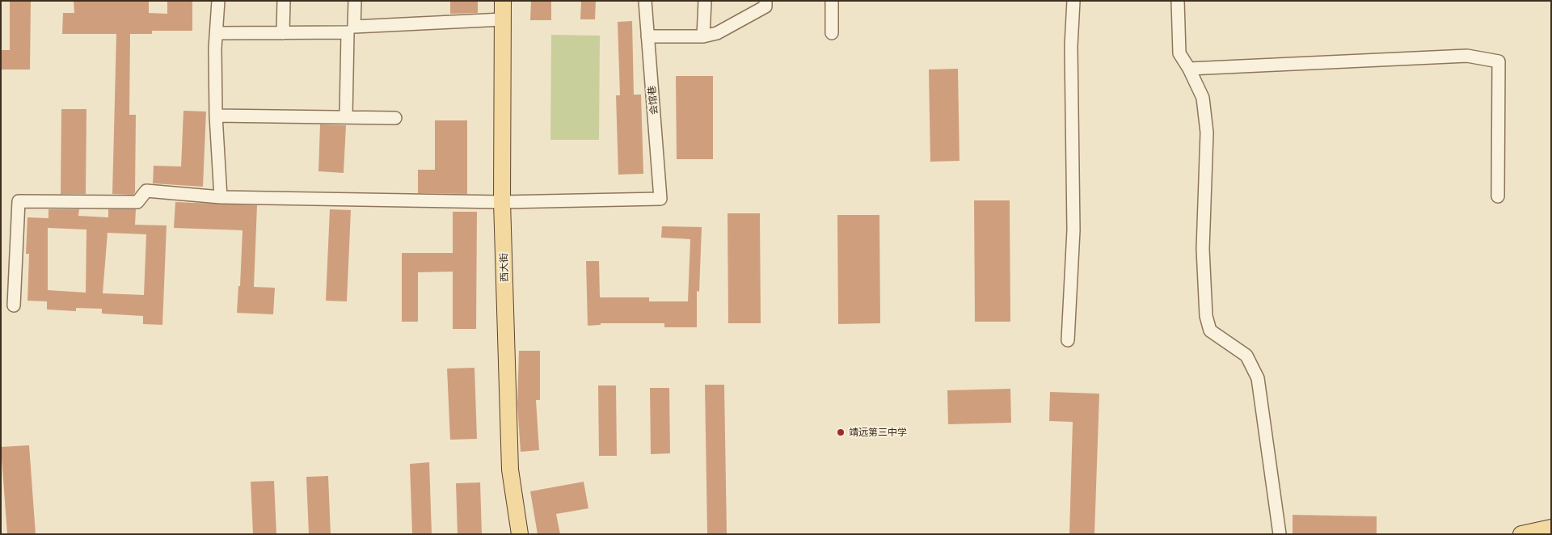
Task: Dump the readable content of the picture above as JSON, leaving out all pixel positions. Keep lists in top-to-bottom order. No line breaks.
{"streets":{"main road":["西大街"],"street":["会馆巷"]},"crossings":[["会馆巷","西大街"]],"places":["靖远第三中学"]}
